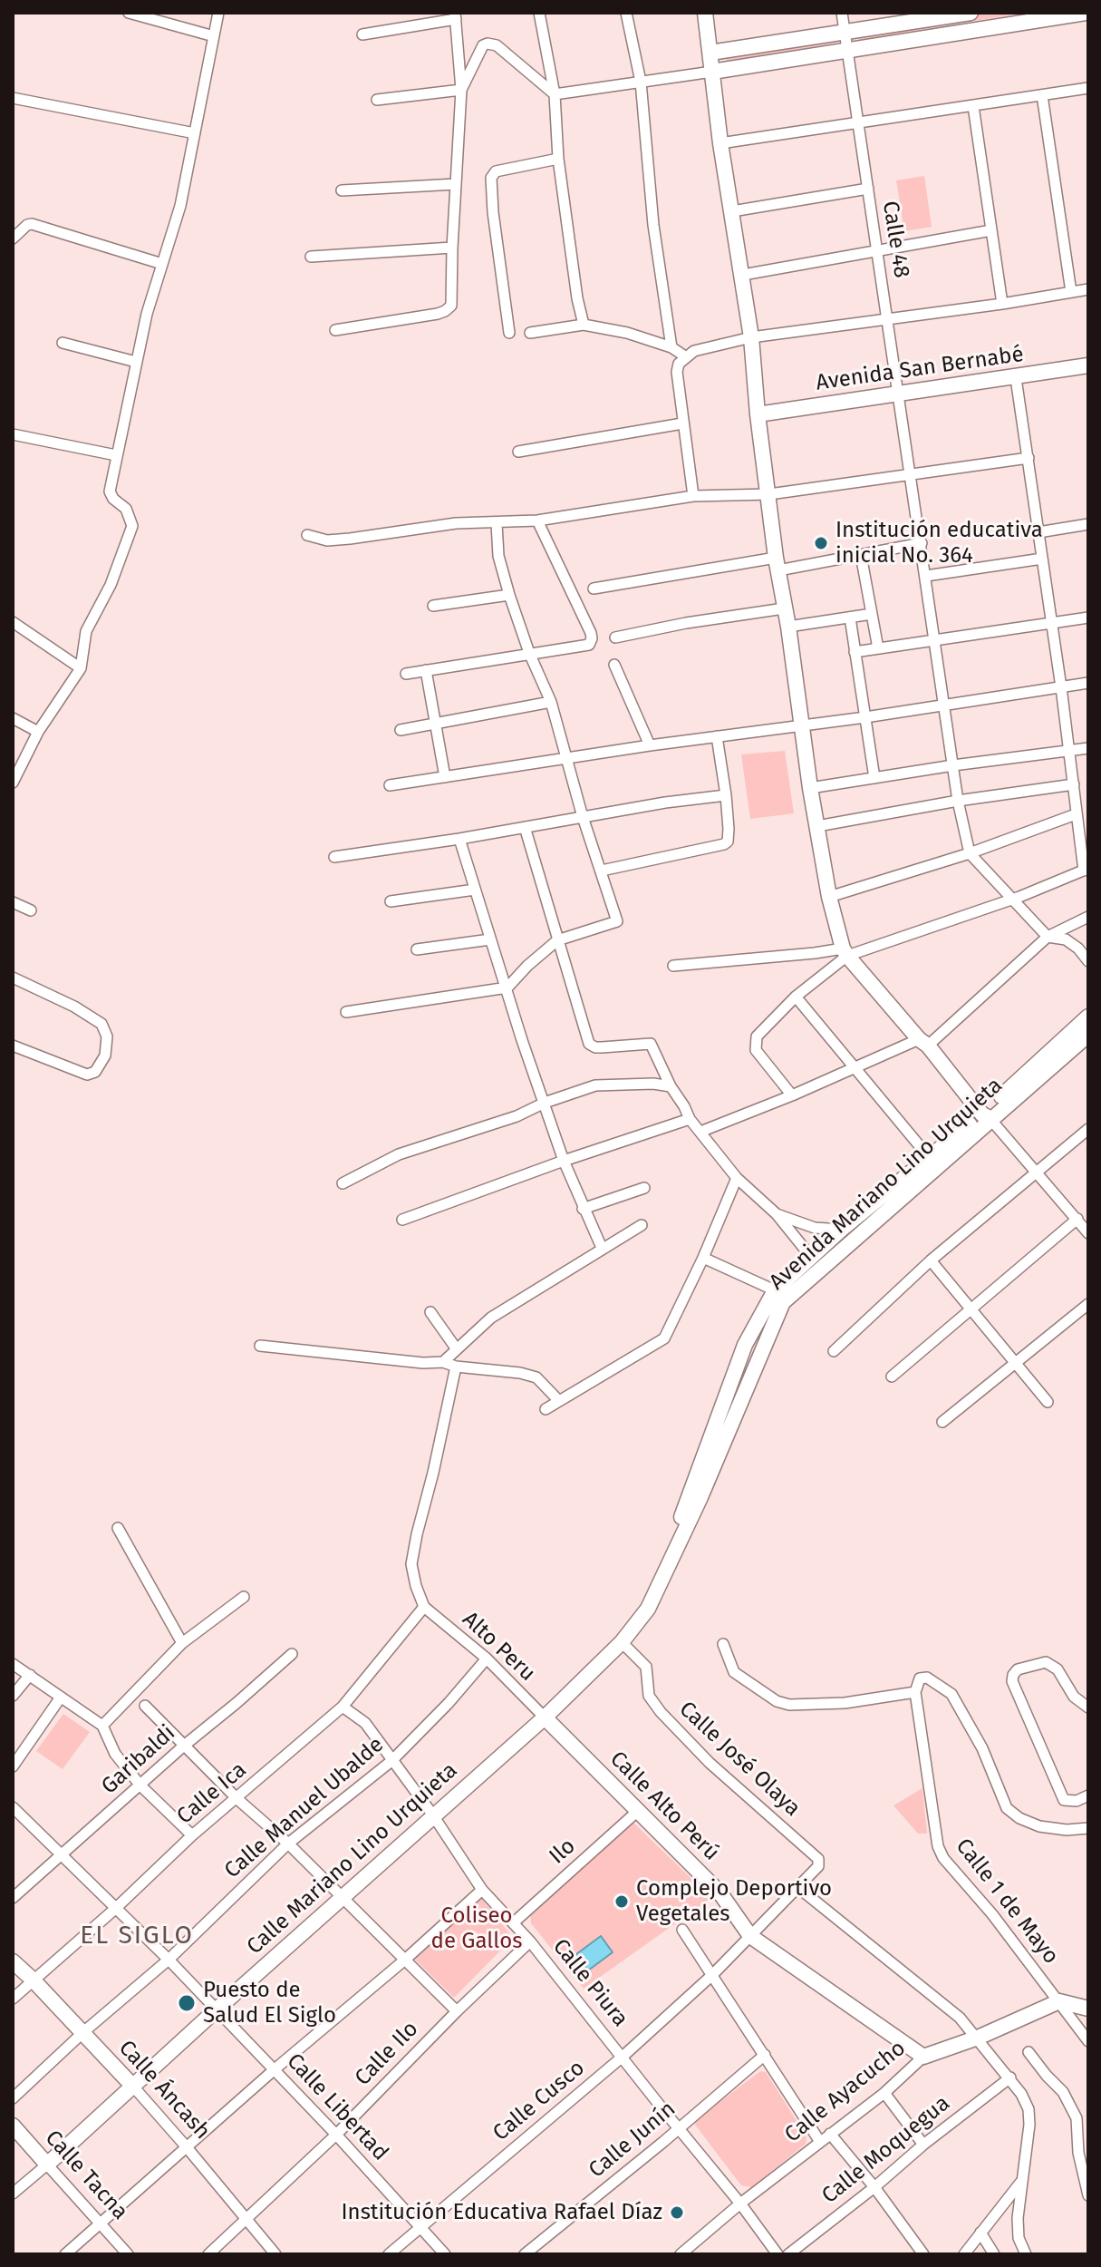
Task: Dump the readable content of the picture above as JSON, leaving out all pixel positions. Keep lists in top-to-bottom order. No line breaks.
{"streets":{"street":["Calle 48","Avenida San Bernabé","Avenida Mariano Lino Urquieta","Alto Peru","Calle José Olaya","Garibaldi","Calle Ica","Calle Alto Perú","Calle Manuel Ubalde","Ilo","Calle Mariano Lino Urquieta","Calle 1 de Mayo","Calle Piura","Calle Ilo","Calle Áncash","Calle Ayacucho","Calle Cusco","Calle Libertad","Calle Junín","Calle Moquegua","Calle Tacna"]},"crossings":[["Calle 48","Avenida San Bernabé"],["Avenida Mariano Lino Urquieta","Calle Mariano Lino Urquieta"],["Alto Peru","Calle Ica"],["Alto Peru","Calle Alto Perú"],["Alto Peru","Calle Manuel Ubalde"],["Alto Peru","Calle Mariano Lino Urquieta"],["Calle José Olaya","Calle Mariano Lino Urquieta"],["Calle José Olaya","Calle Cusco"],["Garibaldi","Calle Libertad"],["Calle Ica","Calle Piura"],["Calle Ica","Calle Áncash"],["Calle Ica","Calle Libertad"],["Calle Alto Perú","Ilo"],["Calle Alto Perú","Calle Mariano Lino Urquieta"],["Calle Alto Perú","Calle Ayacucho"],["Calle Alto Perú","Calle Cusco"],["Calle Manuel Ubalde","Calle Piura"],["Calle Manuel Ubalde","Calle Áncash"],["Calle Manuel Ubalde","Calle Libertad"],["Ilo","Calle Piura"],["Calle Mariano Lino Urquieta","Calle Piura"],["Calle Mariano Lino Urquieta","Calle Áncash"],["Calle Mariano Lino Urquieta","Calle Libertad"],["Calle Mariano Lino Urquieta","Calle Tacna"],["Calle 1 de Mayo","Calle Ayacucho"],["Calle Piura","Calle Ilo"],["Calle Piura","Calle Ayacucho"],["Calle Piura","Calle Cusco"],["Calle Piura","Calle Junín"],["Calle Ilo","Calle Áncash"],["Calle Ilo","Calle Libertad"],["Calle Cusco","Calle Libertad"]],"districts":["EL SIGLO"],"parks":["Coliseo de Gallos"],"places":["Institución educativa inicial No. 364","Complejo Deportivo Vegetales","Puesto de Salud El Siglo","Institución Educativa Rafael Díaz"]}
